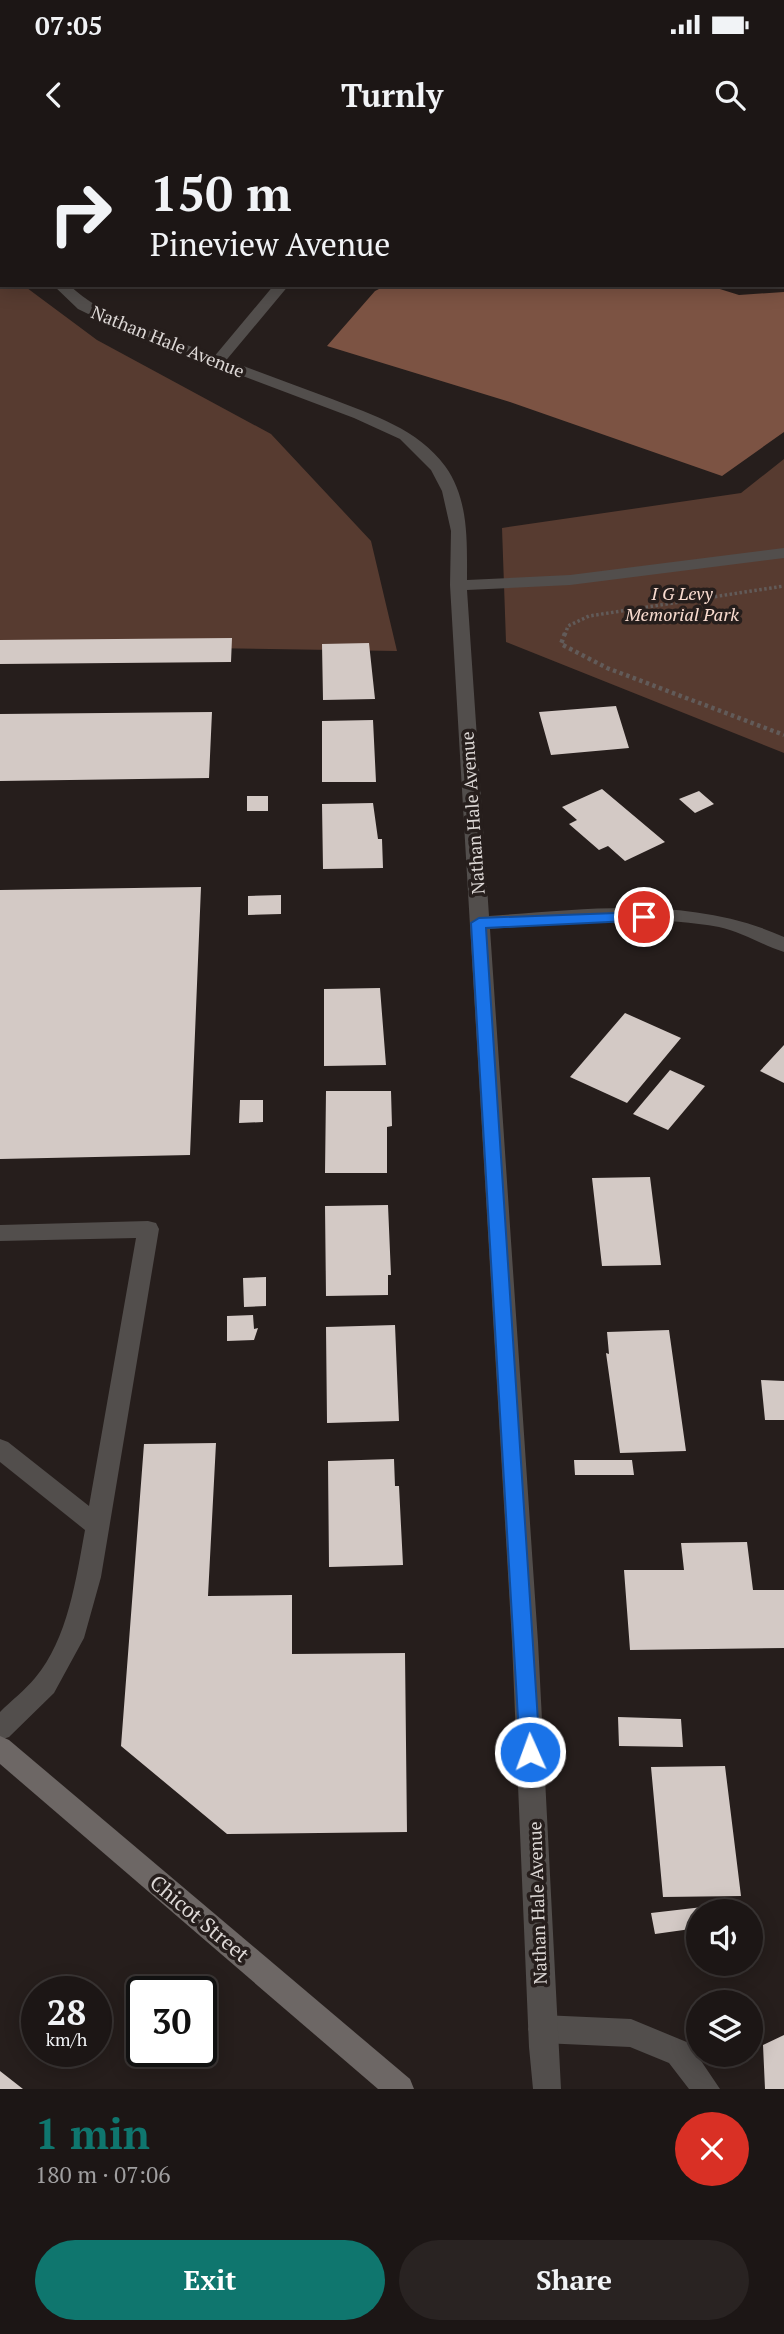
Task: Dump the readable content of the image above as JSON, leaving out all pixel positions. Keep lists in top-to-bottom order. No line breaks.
{"streets":{"main road":["Chicot Street"],"street":["Nathan Hale Avenue"]},"parks":["I G Levy Memorial Park"],"page":{"status":"07:05","header":"Turnly","turn":["150 m","Pineview Avenue"],"speed":"28 km/h","limit":"30","heading":["1 min","180 m · 07:06"],"buttons":["Exit","Share"]}}
